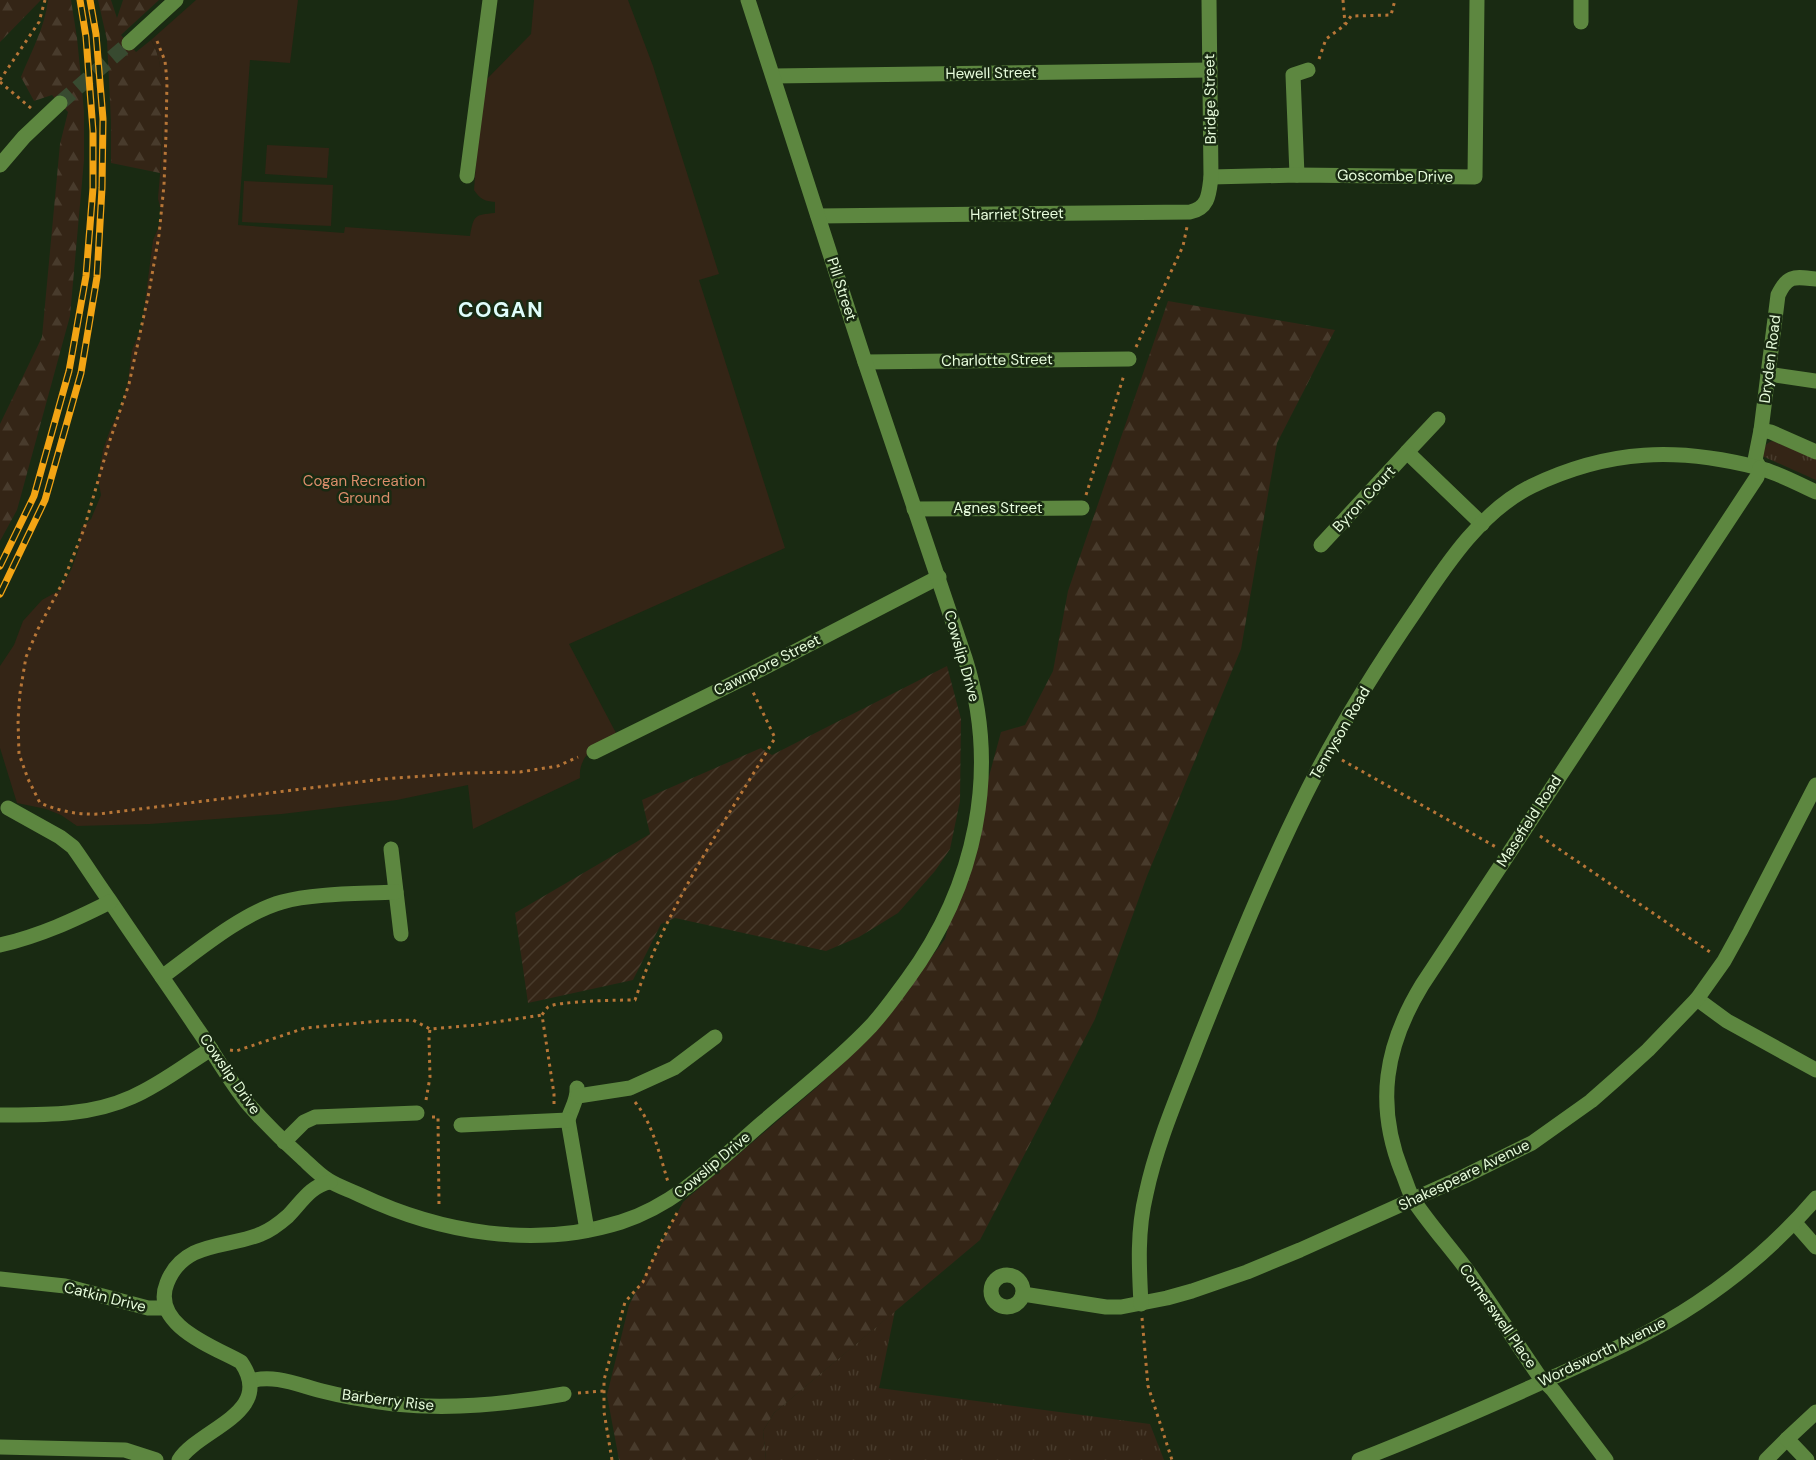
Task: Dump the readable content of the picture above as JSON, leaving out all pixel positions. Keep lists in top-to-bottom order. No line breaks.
{"streets":{"street":["Hewell Street","Bridge Street","Goscombe Drive","Harriet Street","Pill Street","Dryden Road","Charlotte Street","Byron Court","Agnes Street","Cowslip Drive","Cawnpore Street","Tennyson Road","Masefield Road","Shakespeare Avenue","Catkin Drive","Cornerswell Place","Wordsworth Avenue","Barberry Rise"]},"crossings":[["Hewell Street","Bridge Street"],["Hewell Street","Pill Street"],["Bridge Street","Goscombe Drive"],["Bridge Street","Harriet Street"],["Harriet Street","Pill Street"],["Pill Street","Charlotte Street"],["Pill Street","Agnes Street"],["Pill Street","Cowslip Drive"],["Pill Street","Cawnpore Street"],["Dryden Road","Tennyson Road"],["Dryden Road","Masefield Road"],["Cowslip Drive","Cawnpore Street"],["Tennyson Road","Masefield Road"],["Tennyson Road","Shakespeare Avenue"],["Masefield Road","Shakespeare Avenue"],["Masefield Road","Cornerswell Place"],["Shakespeare Avenue","Cornerswell Place"],["Catkin Drive","Barberry Rise"],["Cornerswell Place","Wordsworth Avenue"]],"districts":["COGAN"],"parks":["Cogan Recreation Ground"]}
